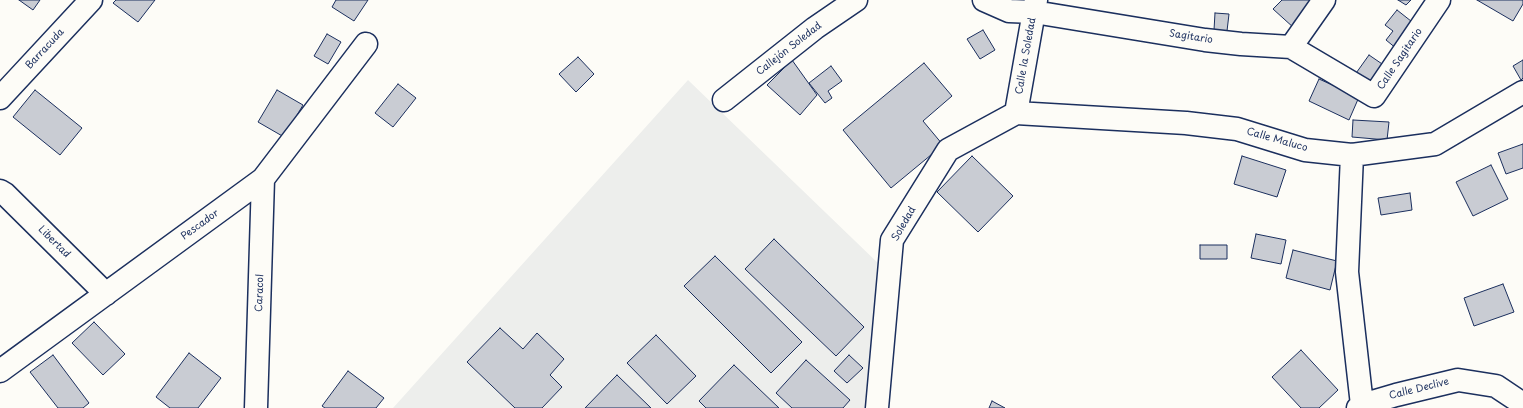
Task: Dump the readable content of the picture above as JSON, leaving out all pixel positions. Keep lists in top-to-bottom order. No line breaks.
{"streets":{"street":["Sagitario","Barracuda","Callejón Soledad","Calle la Soledad","Calle Sagitario","Calle Maluco","Soledad","Pescador","Libertad","Caracol","Calle Declive"]},"crossings":[["Sagitario","Calle la Soledad"],["Sagitario","Calle Sagitario"],["Calle la Soledad","Calle Maluco"],["Calle la Soledad","Soledad"],["Calle Maluco","Soledad"],["Pescador","Libertad"],["Pescador","Caracol"]]}
